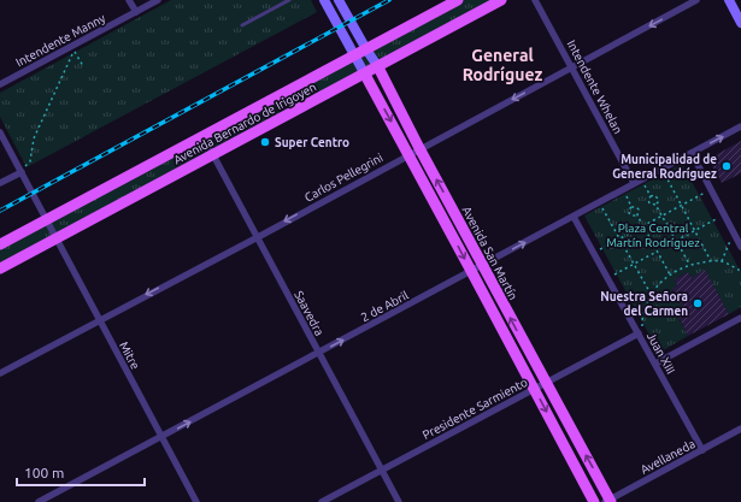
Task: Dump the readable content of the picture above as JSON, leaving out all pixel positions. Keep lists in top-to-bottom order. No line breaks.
{"streets":{"main road":["Avenida Bernardo de Irigoyen","Avenida San Martín"],"street":["Intendente Manny","Intendente Whelan","Carlos Pellegrini","2 de Abril","Saavedra","Juan XIII","Mitre","Presidente Sarmiento","Avellaneda"]},"crossings":[["Intendente Whelan","Carlos Pellegrini"],["Intendente Whelan","2 de Abril"],["Avenida Bernardo de Irigoyen","Avenida San Martín"],["Avenida Bernardo de Irigoyen","Saavedra"],["Avenida Bernardo de Irigoyen","Mitre"],["Carlos Pellegrini","Avenida San Martín"],["Carlos Pellegrini","Saavedra"],["Carlos Pellegrini","Mitre"],["Avenida San Martín","2 de Abril"],["Avenida San Martín","Presidente Sarmiento"],["Avenida San Martín","Avellaneda"],["2 de Abril","Saavedra"],["2 de Abril","Juan XIII"],["2 de Abril","Mitre"],["Saavedra","Presidente Sarmiento"],["Juan XIII","Presidente Sarmiento"],["Juan XIII","Avellaneda"]],"one_way":["Carlos Pellegrini","2 de Abril"],"districts":["General Rodríguez"],"parks":["Plaza Central Martín Rodríguez"],"places":["Super Centro","Municipalidad de General Rodríguez","Nuestra Señora del Carmen"],"scale_bar":"100 m"}
